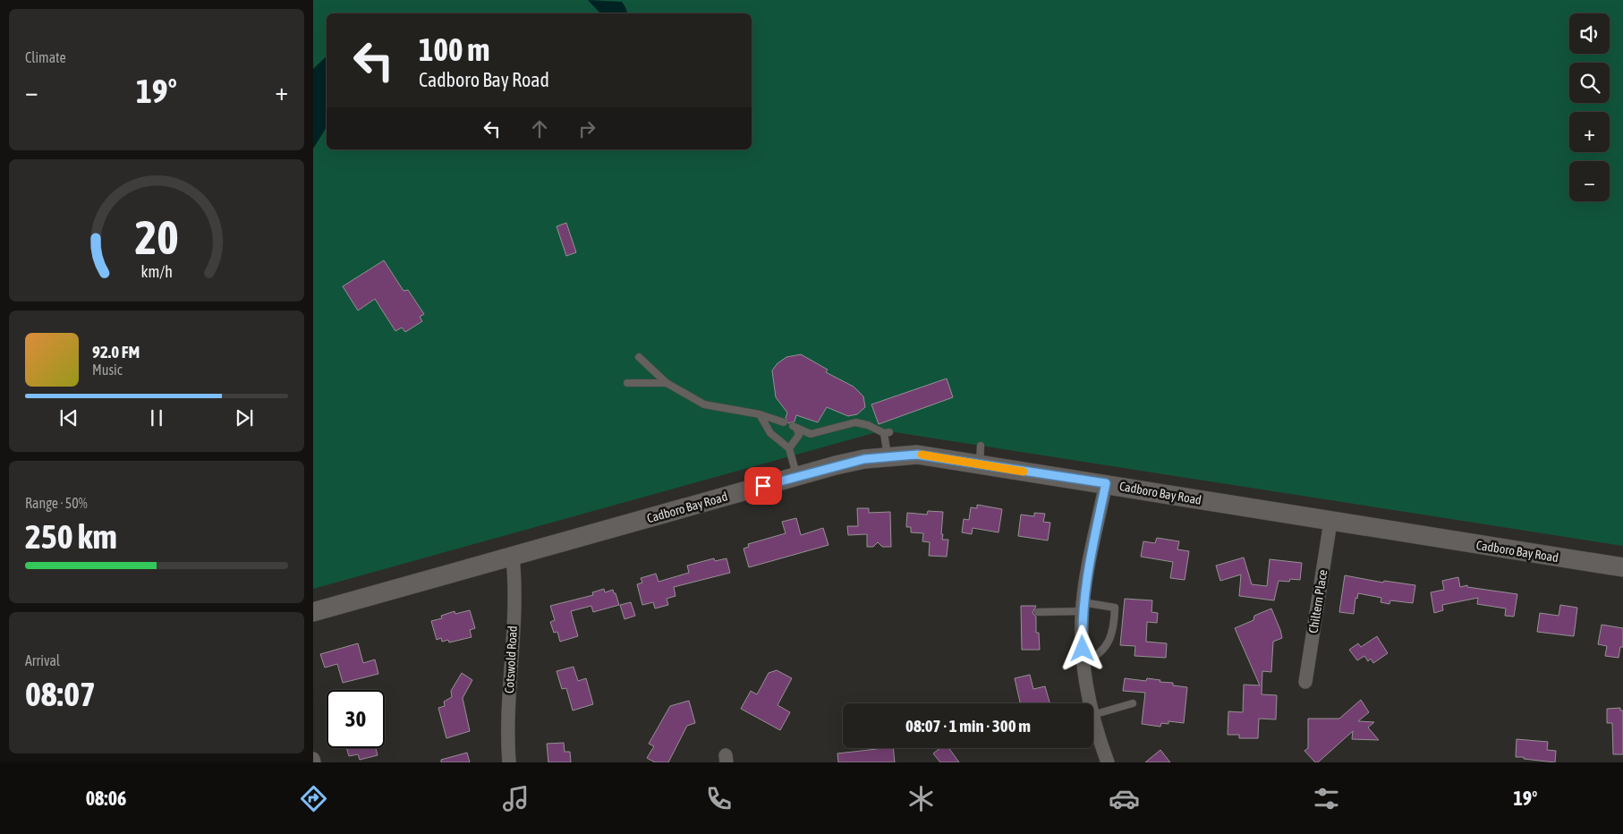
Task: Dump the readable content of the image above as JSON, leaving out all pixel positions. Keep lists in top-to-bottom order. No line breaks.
{"streets":{"main road":["Cadboro Bay Road"],"street":["Chiltern Place","Cotswold Road"]},"crossings":[["Cadboro Bay Road","Chiltern Place"],["Cadboro Bay Road","Cotswold Road"]],"page":{"tile":["Climate",["Range · 50%","250 km"],["Arrival","08:07"]],"map_buttons":["+","−"],"turn":["100 m","Cadboro Bay Road"],"heat":["−","19°","+"],"song":["92.0 FM","Music"],"limit":"30","trip":"08:07 · 1 min · 300 m","tabs":["08:06","19°"],"gauge":["20","km/h"]}}
